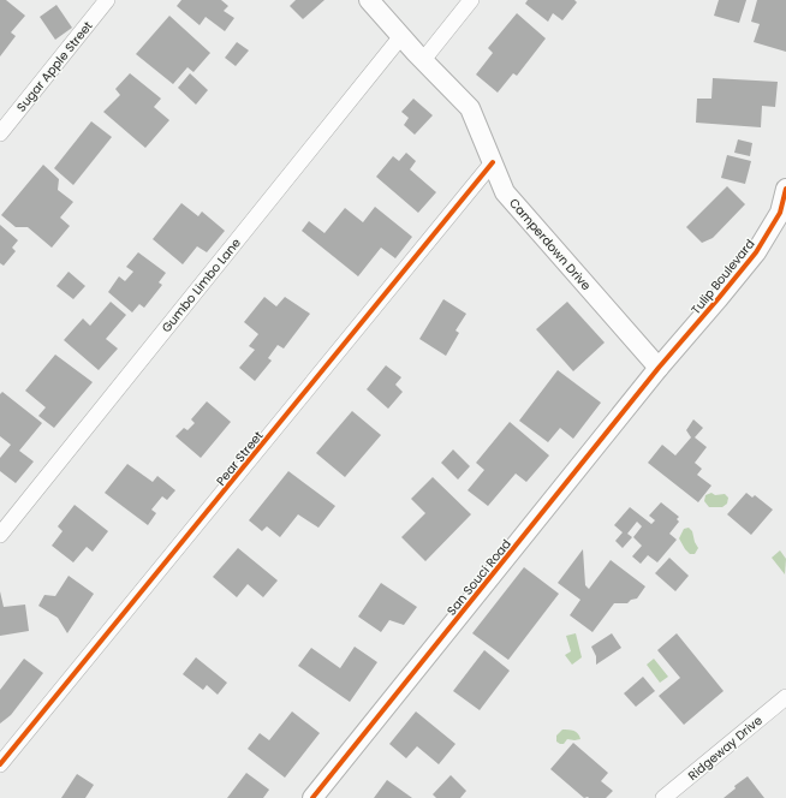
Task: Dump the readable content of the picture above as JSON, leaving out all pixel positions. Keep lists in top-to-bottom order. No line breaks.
{"streets":{"street":["Sugar Apple Street","Camperdown Drive","Tulip Boulevard","Gumbo Limbo Lane","Pear Street","San Souci Road","Ridgeway Drive"]},"crossings":[["Camperdown Drive","Tulip Boulevard"],["Camperdown Drive","Gumbo Limbo Lane"],["Camperdown Drive","Pear Street"],["Camperdown Drive","San Souci Road"],["Tulip Boulevard","San Souci Road"]]}
